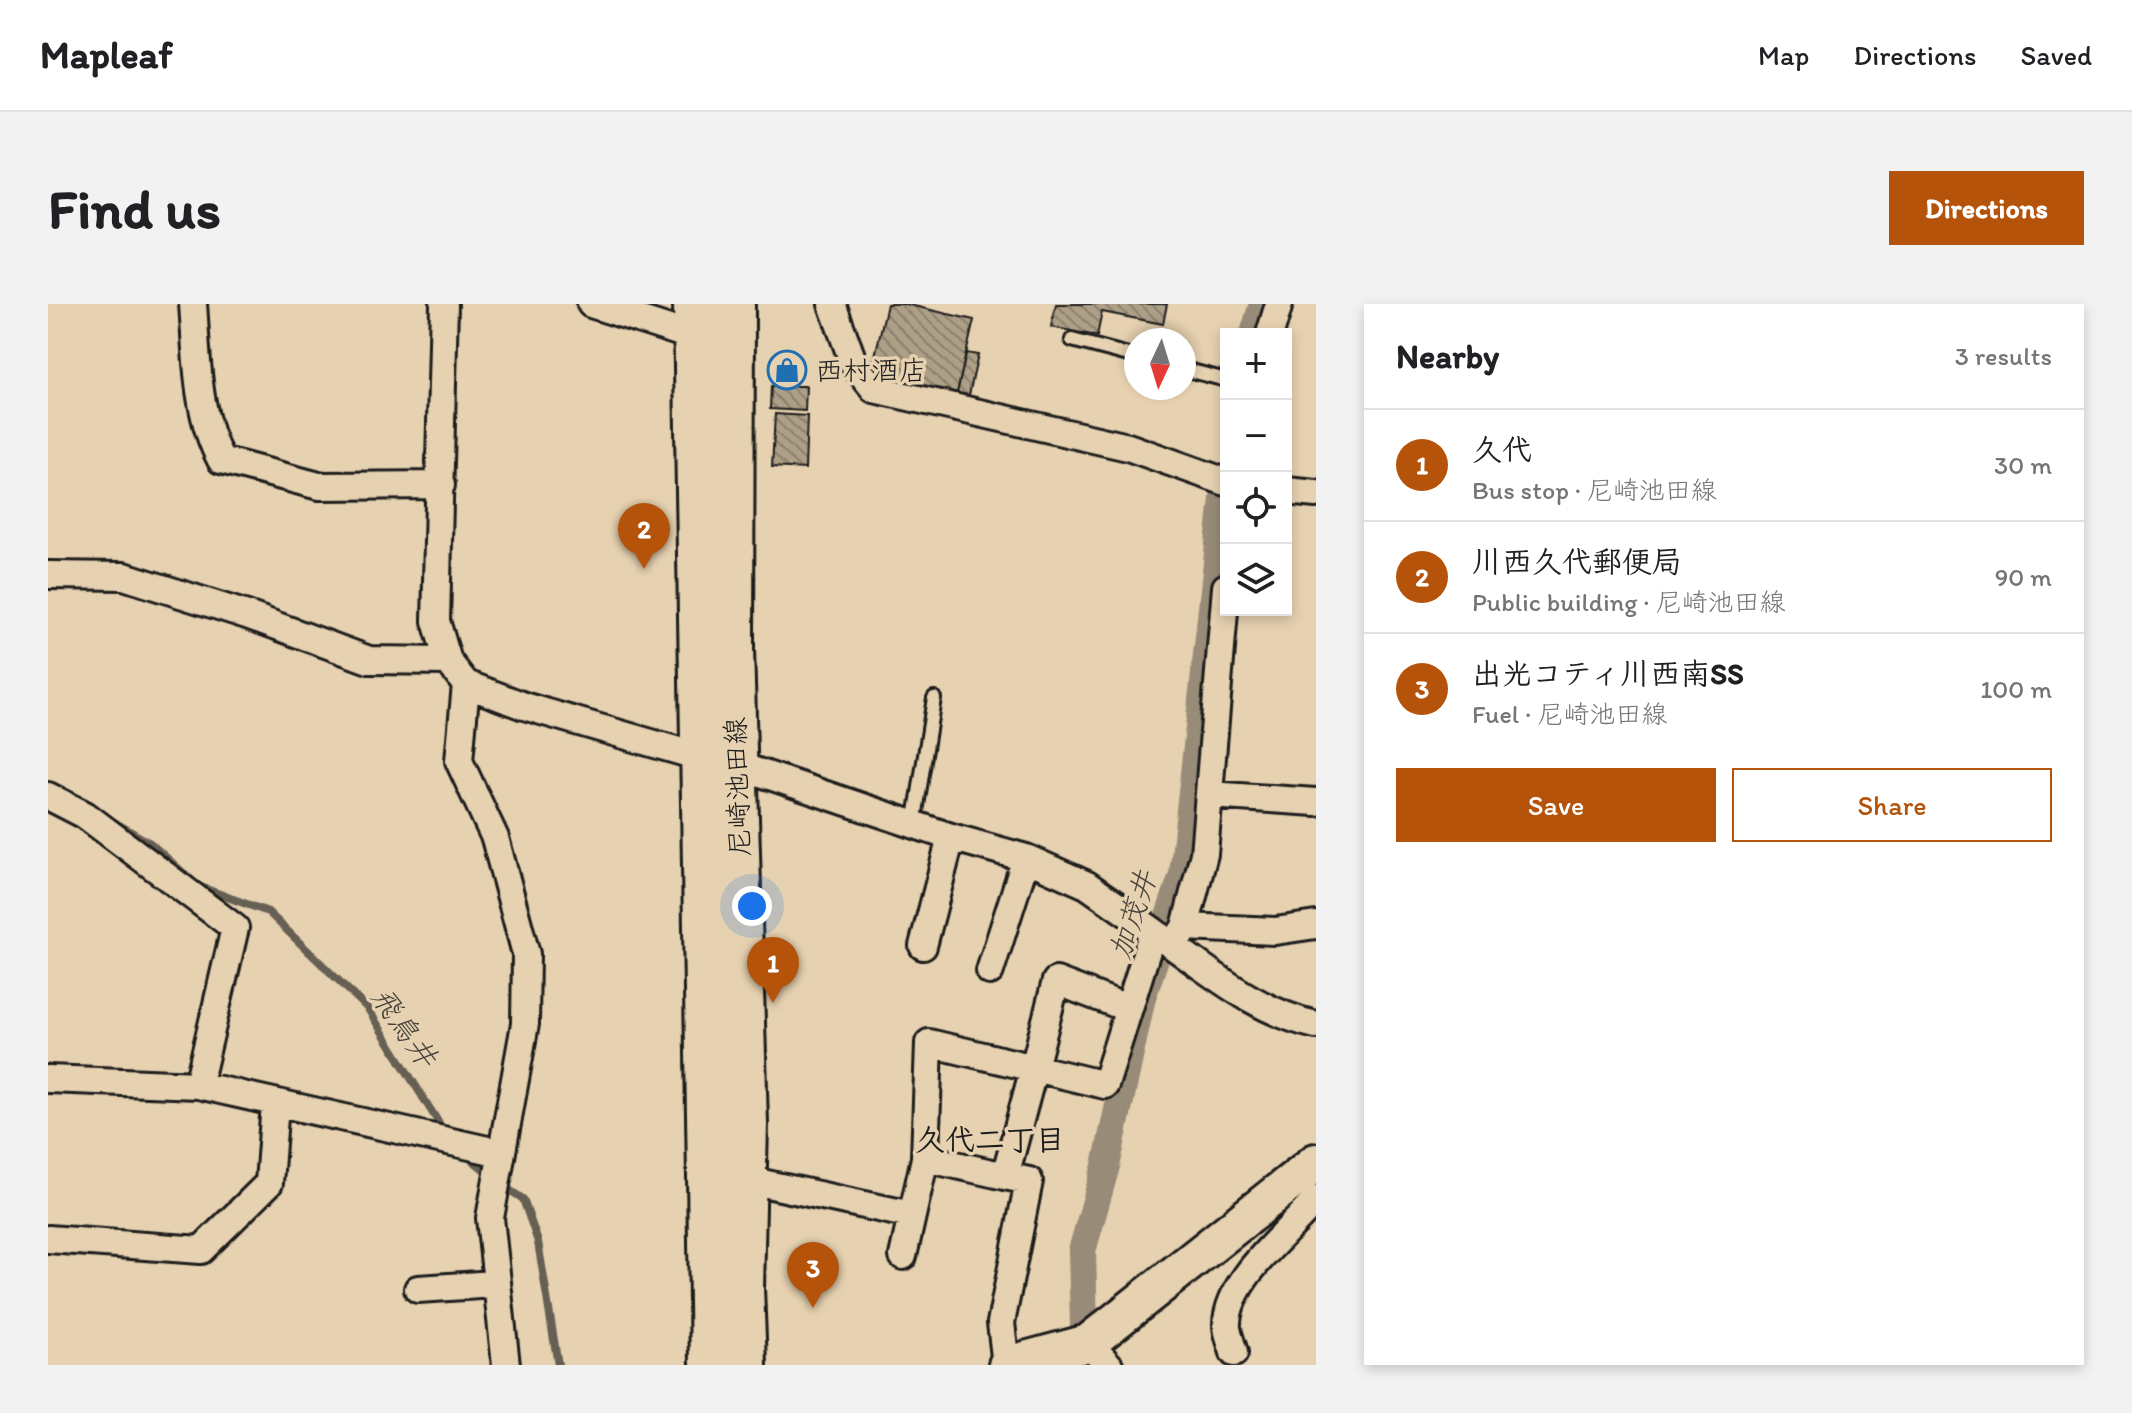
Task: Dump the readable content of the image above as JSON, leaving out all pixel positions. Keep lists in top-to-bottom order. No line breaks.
{"streets":{"main road":["尼崎池田線"]},"districts":["久代二丁目"],"water":["加茂井","飛鳥井"],"places":{"shop":["西村酒店"]},"north":"bottom","page":{"header":"Mapleaf","nav":["Map","Directions","Saved"],"buttons":["Directions",["Save","Share"]],"title":"Find us","heading":["Nearby","3 results"],"map_buttons":["+","−"],"list":[{"mark":"1","name":"久代","note":"Bus stop · 尼崎池田線","value":"30 m"},{"mark":"2","name":"川西久代郵便局","note":"Public building · 尼崎池田線","value":"90 m"},{"mark":"3","name":"出光コティ川西南SS","note":"Fuel · 尼崎池田線","value":"100 m"}],"pins":["2","1","3"]}}
